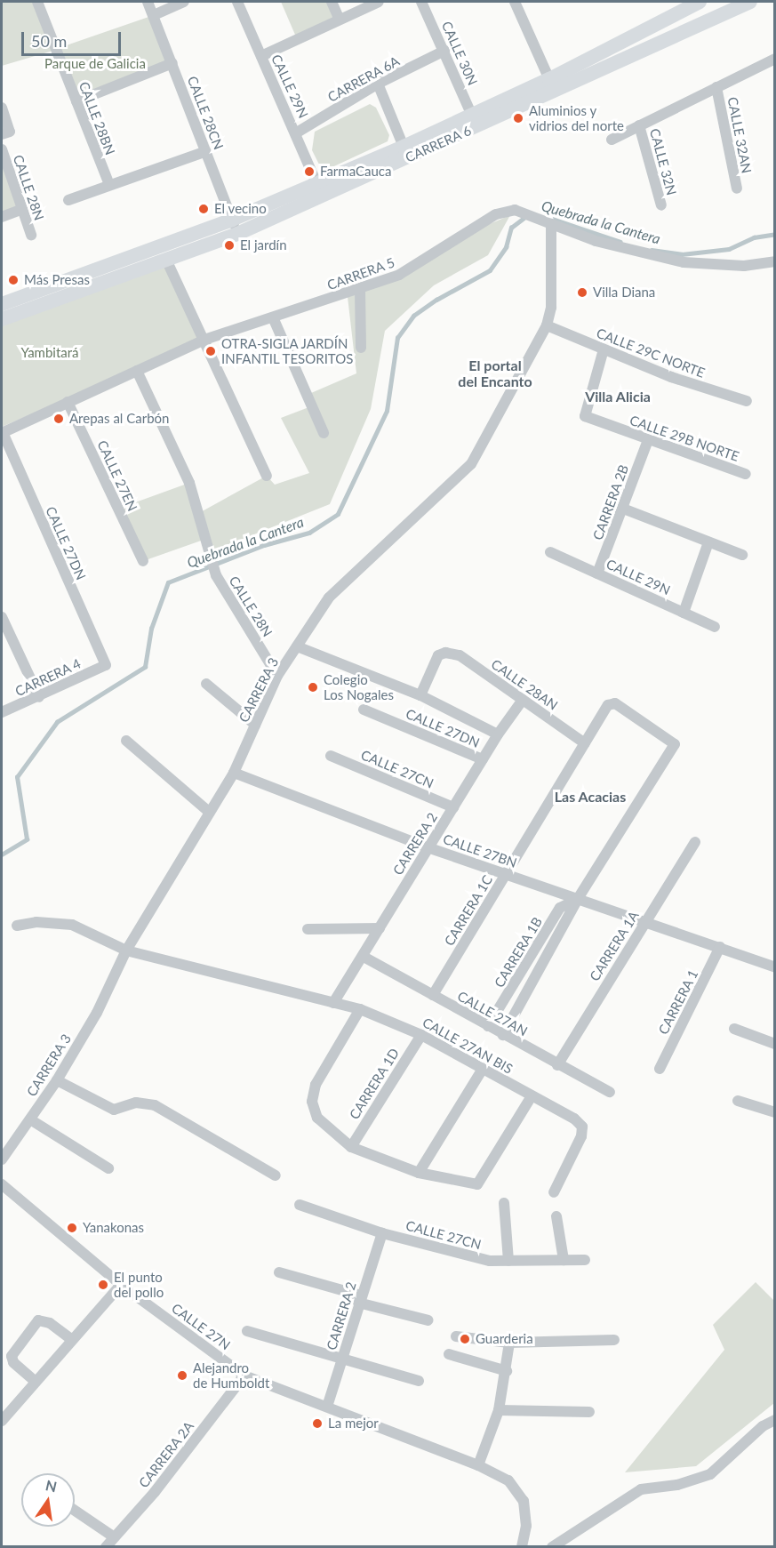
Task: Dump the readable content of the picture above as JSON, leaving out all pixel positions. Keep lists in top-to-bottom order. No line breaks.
{"streets":{"main road":["CARRERA 6"],"street":["CALLE 30N","CARRERA 6A","CALLE 29N","CALLE 28CN","CALLE 28BN","CALLE 32AN","CALLE 32N","CALLE 28N","CARRERA 5","CALLE 29C NORTE","CALLE 29B NORTE","CALLE 27EN","CARRERA 2B","CALLE 27DN","CARRERA 4","CALLE 28AN","CARRERA 3","CALLE 27CN","CARRERA 2","CALLE 27BN","CARRERA 1C","CARRERA 1A","CARRERA 1B","CARRERA 1","CALLE 27AN","CALLE 27AN BIS","CARRERA 1D","CALLE 27N","CARRERA 2A"]},"crossings":[["CALLE 30N","CARRERA 6A"],["CALLE 30N","CARRERA 6"],["CARRERA 6A","CALLE 29N"],["CALLE 29N","CARRERA 6"],["CALLE 29N","CARRERA 2B"],["CALLE 28CN","CARRERA 6"],["CALLE 28N","CARRERA 5"],["CALLE 28N","CARRERA 3"],["CARRERA 5","CALLE 27EN"],["CARRERA 5","CALLE 27DN"],["CARRERA 5","CARRERA 3"],["CALLE 29C NORTE","CALLE 29B NORTE"],["CALLE 29C NORTE","CARRERA 3"],["CALLE 29B NORTE","CARRERA 2B"],["CALLE 27DN","CARRERA 4"],["CALLE 27DN","CARRERA 2"],["CALLE 28AN","CARRERA 2"],["CALLE 28AN","CARRERA 1C"],["CARRERA 3","CALLE 27BN"],["CALLE 27CN","CARRERA 2"],["CARRERA 2","CALLE 27BN"],["CARRERA 2","CALLE 27AN"],["CARRERA 2","CALLE 27AN BIS"],["CARRERA 2","CALLE 27N"],["CALLE 27BN","CARRERA 1C"],["CALLE 27BN","CARRERA 1A"],["CALLE 27BN","CARRERA 1B"],["CALLE 27BN","CARRERA 1"],["CARRERA 1C","CARRERA 1B"],["CARRERA 1C","CALLE 27AN"],["CARRERA 1A","CALLE 27AN"],["CARRERA 1B","CALLE 27AN"],["CALLE 27AN BIS","CARRERA 1D"],["CALLE 27N","CARRERA 2A"]],"districts":["El portal del Encanto","Villa Alicia","Las Acacias"],"water":["Quebrada la Cantera"],"parks":["Parque de Galicia","Yambitará"],"places":["Aluminios y vidrios del norte","FarmaCauca","El vecino","El jardín","Más Presas","Villa Diana","OTRA-SIGLA JARDÍN INFANTIL TESORITOS","Arepas al Carbón","Colegio Los Nogales","Yanakonas","El punto del pollo","Guarderia","Alejandro de Humboldt","La mejor"],"scale_bar":"50 m","north":"top"}
